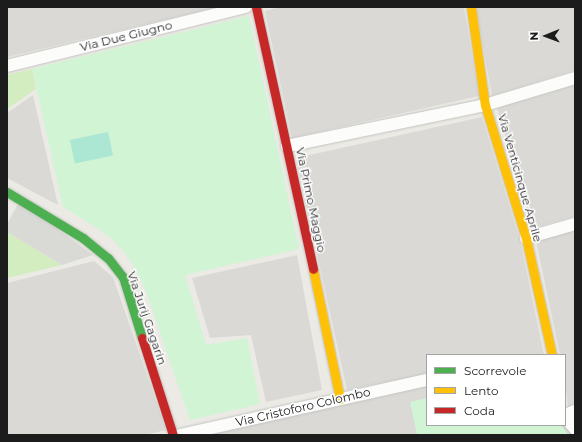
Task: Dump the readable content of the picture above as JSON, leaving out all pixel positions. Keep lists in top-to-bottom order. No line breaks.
{"streets":{"street":["Via Due Giugno","Via Venticinque Aprile","Via Primo Maggio","Via Jurij Gagarin","Via Cristoforo Colombo"]},"crossings":[["Via Primo Maggio","Via Cristoforo Colombo"]],"legend":["Scorrevole","Lento","Coda"],"north":"left"}
